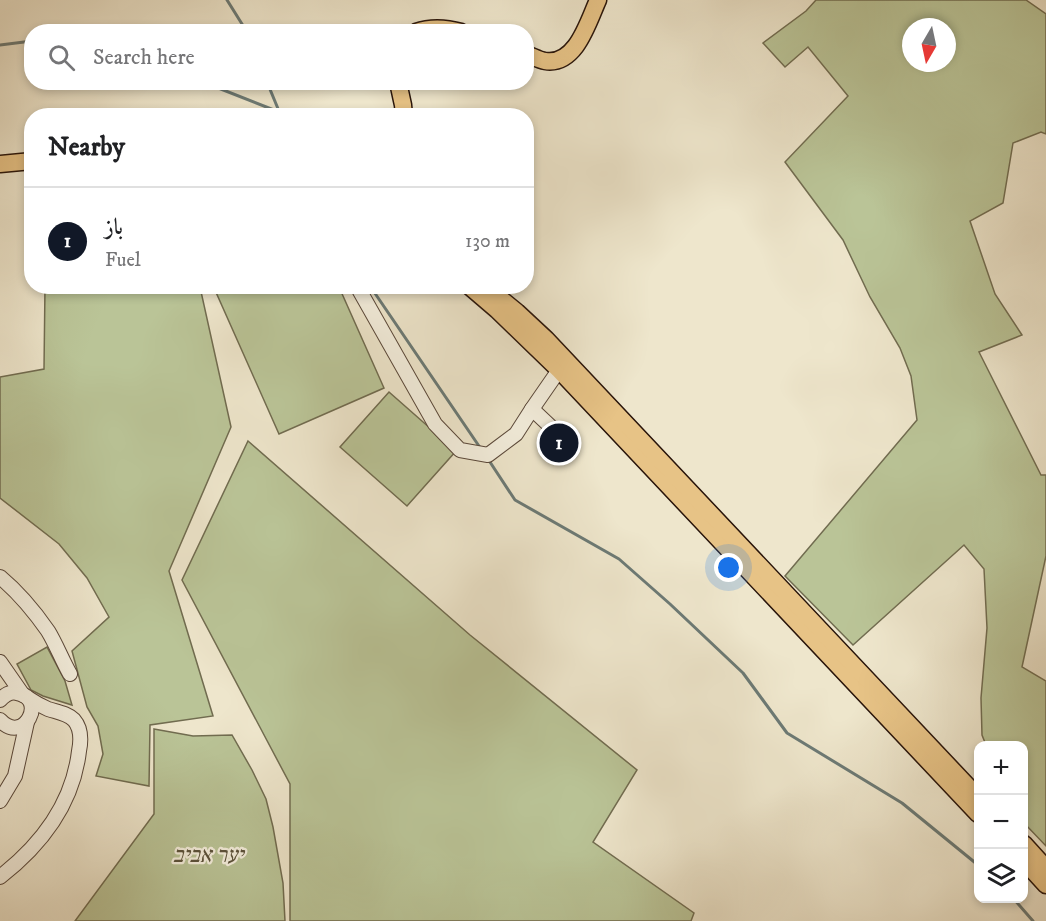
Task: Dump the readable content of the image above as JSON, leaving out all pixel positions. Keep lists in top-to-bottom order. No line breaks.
{"parks":["יער אביב"],"north":"bottom","page":{"search":"Search here","heading":"Nearby","list":[{"mark":"1","name":"باز","note":"Fuel","value":"130 m"}],"pins":"1","map_buttons":["+","−"]}}
